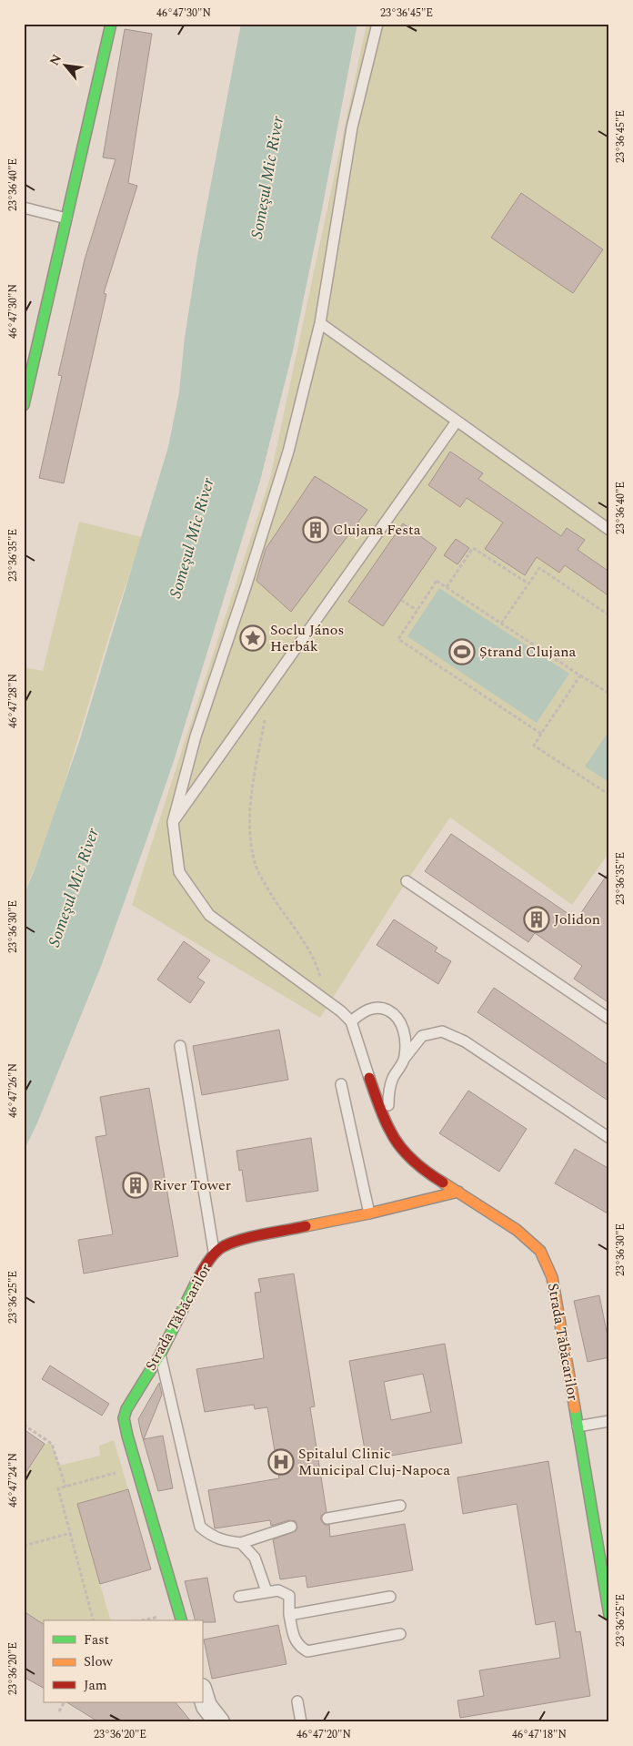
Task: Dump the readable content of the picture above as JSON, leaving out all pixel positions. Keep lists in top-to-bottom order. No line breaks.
{"streets":{"street":["Strada Tăbăcarilor"]},"water":["Someşul Mic River"],"places":{"building":["Clujana Festa","Jolidon","River Tower"],"place":["Soclu János Herbák"],"sports":["Ștrand Clujana"],"hospital":["Spitalul Clinic Municipal Cluj-Napoca"]},"legend":["Fast","Slow","Jam"],"north":"top left","coordinates":["46°47'30\"N","23°36'45\"E","23°36'40\"E","23°36'35\"E","46°47'28\"N","23°36'30\"E","46°47'26\"N","23°36'25\"E","46°47'24\"N","23°36'20\"E","46°47'20\"N","46°47'18\"N"]}
